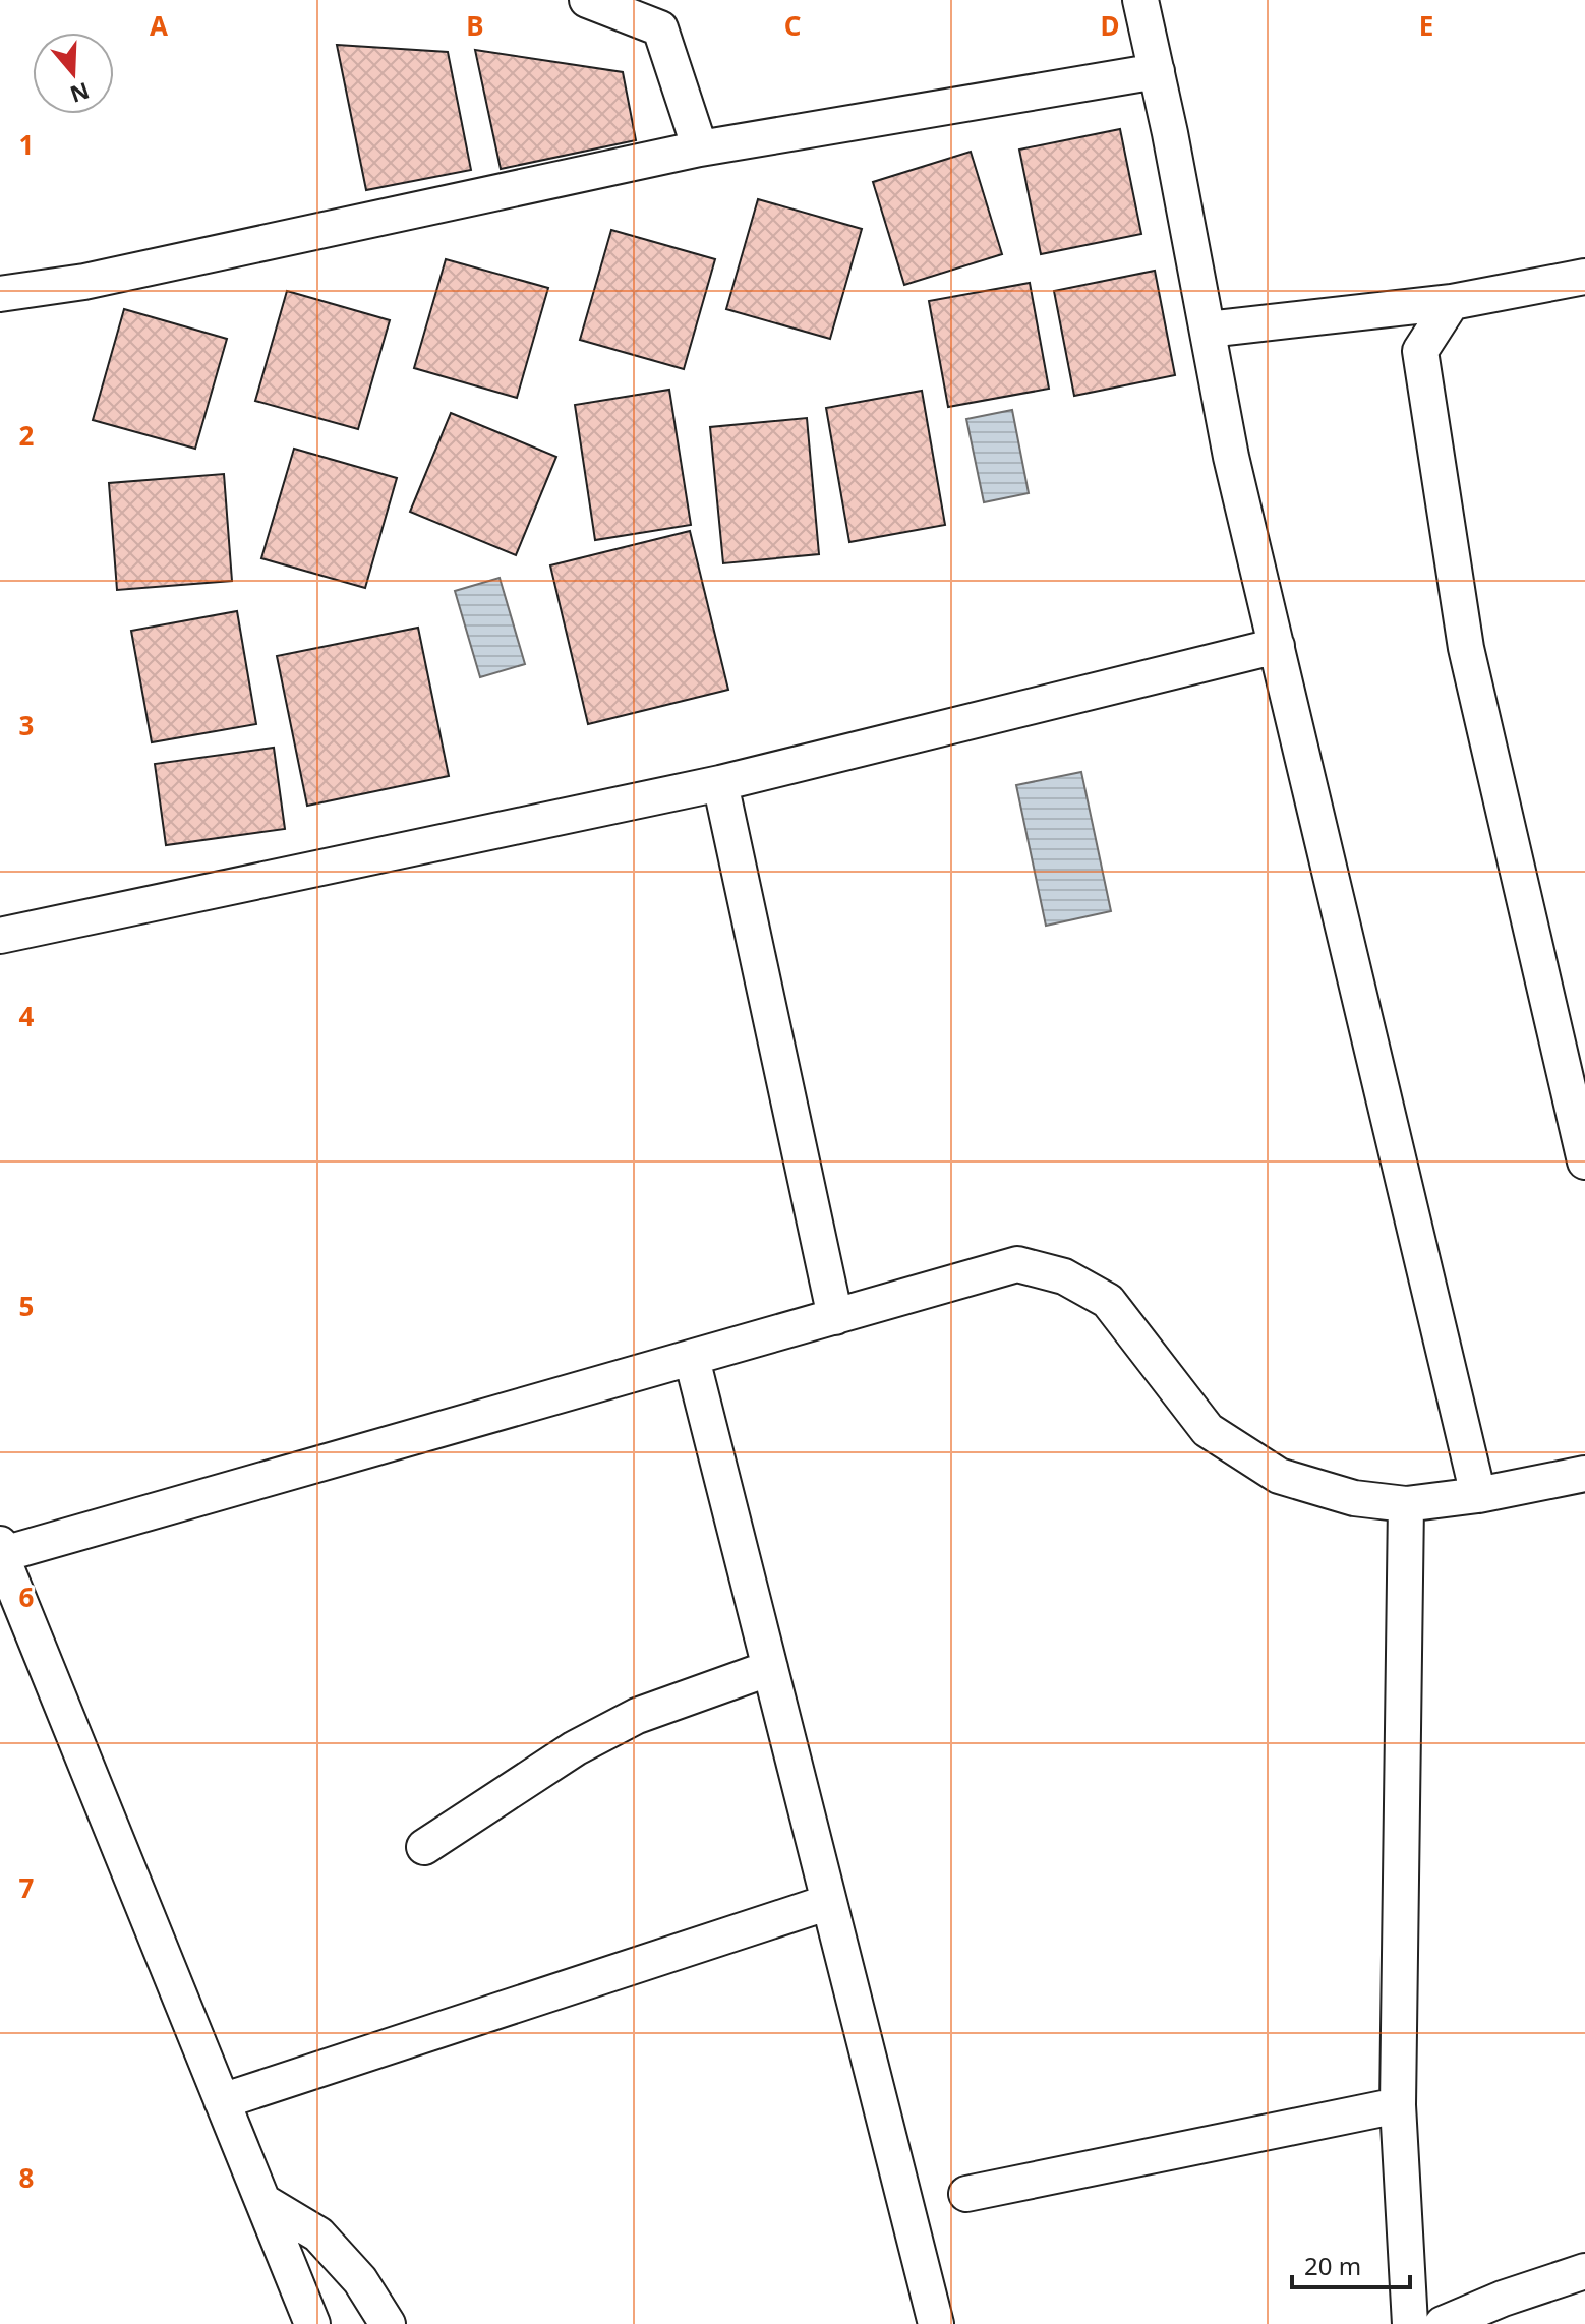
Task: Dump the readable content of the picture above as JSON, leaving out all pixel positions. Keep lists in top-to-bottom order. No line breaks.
{"scale_bar":"20 m","north":"bottom","grid":{"columns":["A","B","C","D","E"],"rows":["1","2","3","4","5","6","7","8"]}}
